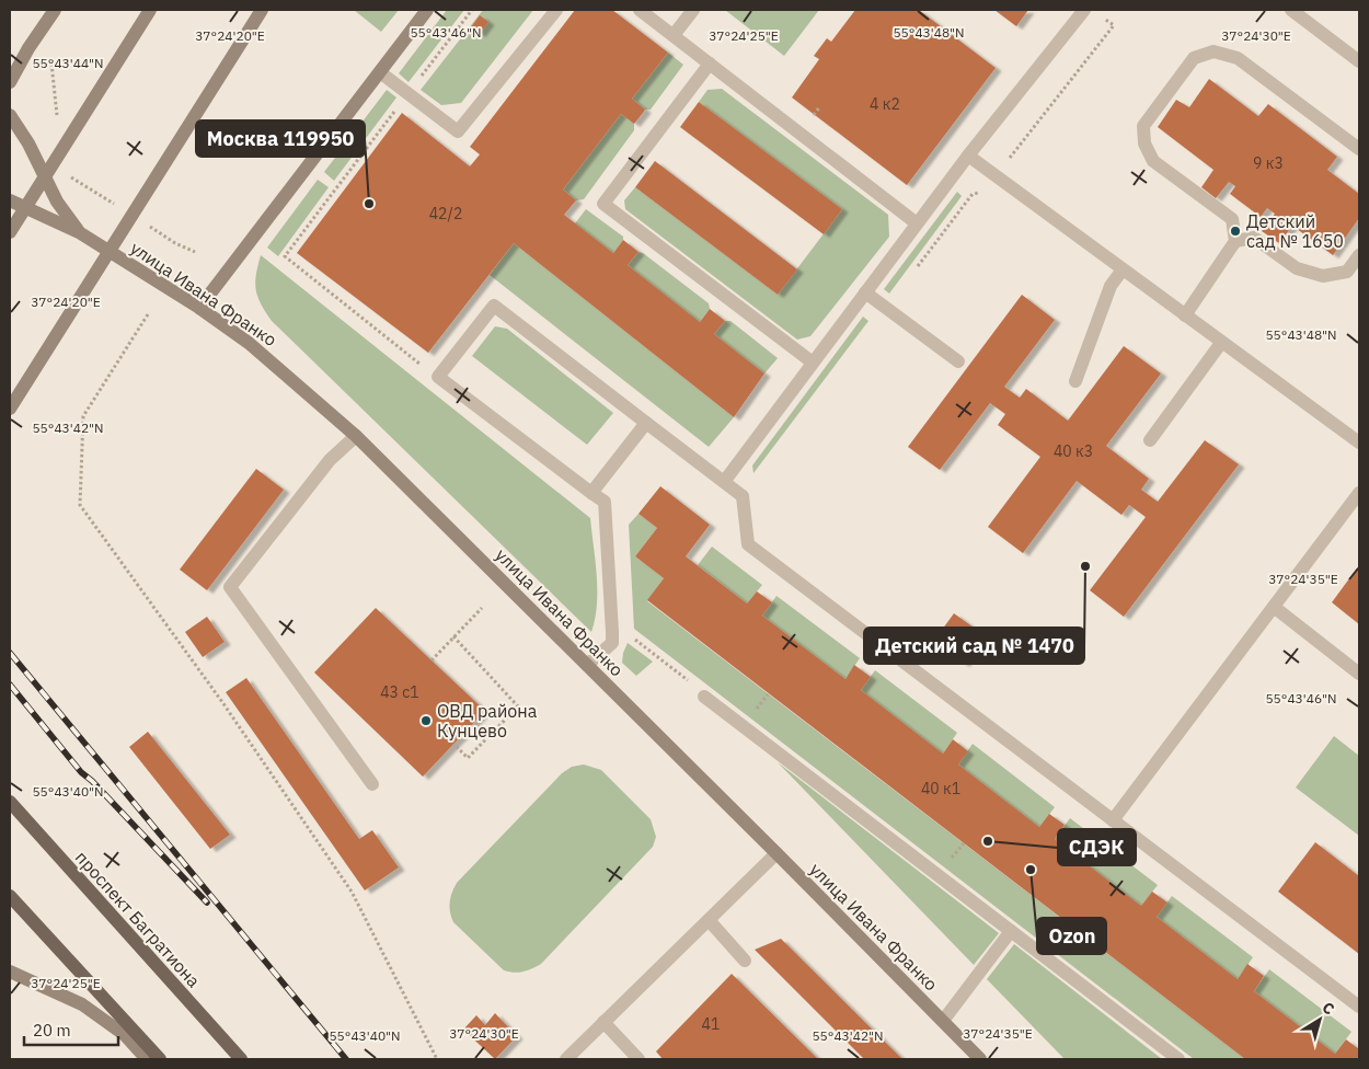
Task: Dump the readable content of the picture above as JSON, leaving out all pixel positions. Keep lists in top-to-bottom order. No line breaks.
{"streets":{"main road":["проспект Багратиона"],"street":["улица Ивана Франко"]},"places":["Москва 119950","Детский сад № 1650","Детский сад № 1470","ОВД района Кунцево","СДЭК","Ozon"],"house_numbers":["4 к2","9 к3","42/2","40 к3","43 с1","40 к1","41"],"scale_bar":"20 m","north":"top right","coordinates":["55°43'46\"N","55°43'48\"N","37°24'20\"E","37°24'25\"E","37°24'30\"E","55°43'44\"N","55°43'42\"N","37°24'35\"E","55°43'40\"N"]}
